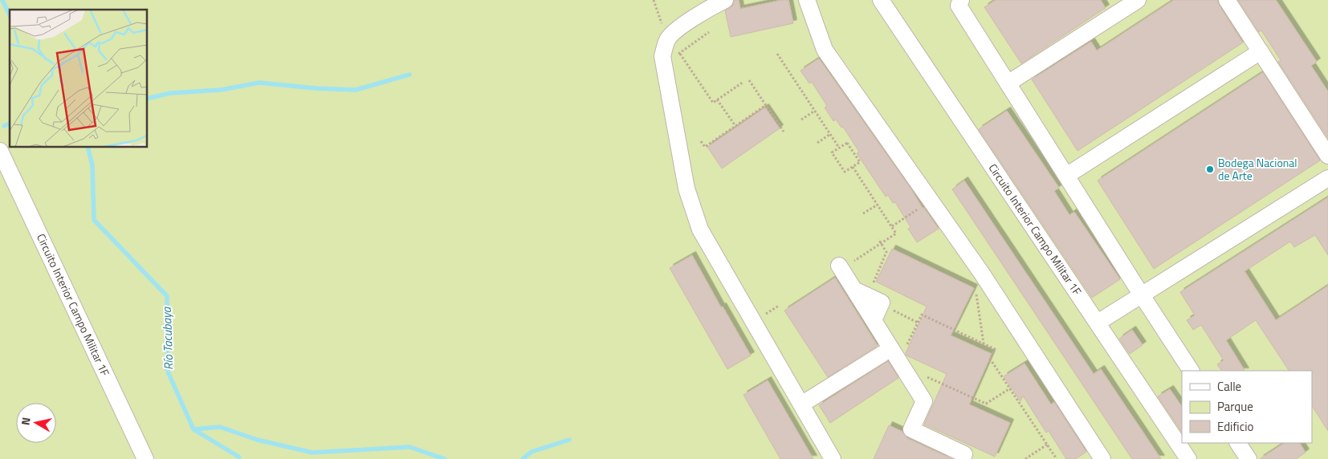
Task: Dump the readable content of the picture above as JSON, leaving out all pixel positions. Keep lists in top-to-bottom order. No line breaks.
{"streets":{"street":["Circuito Interior Campo Militar 1F"]},"water":["Río Tacubaya"],"places":["Bodega Nacional de Arte"],"legend":["Calle","Parque","Edificio"],"north":"left"}
